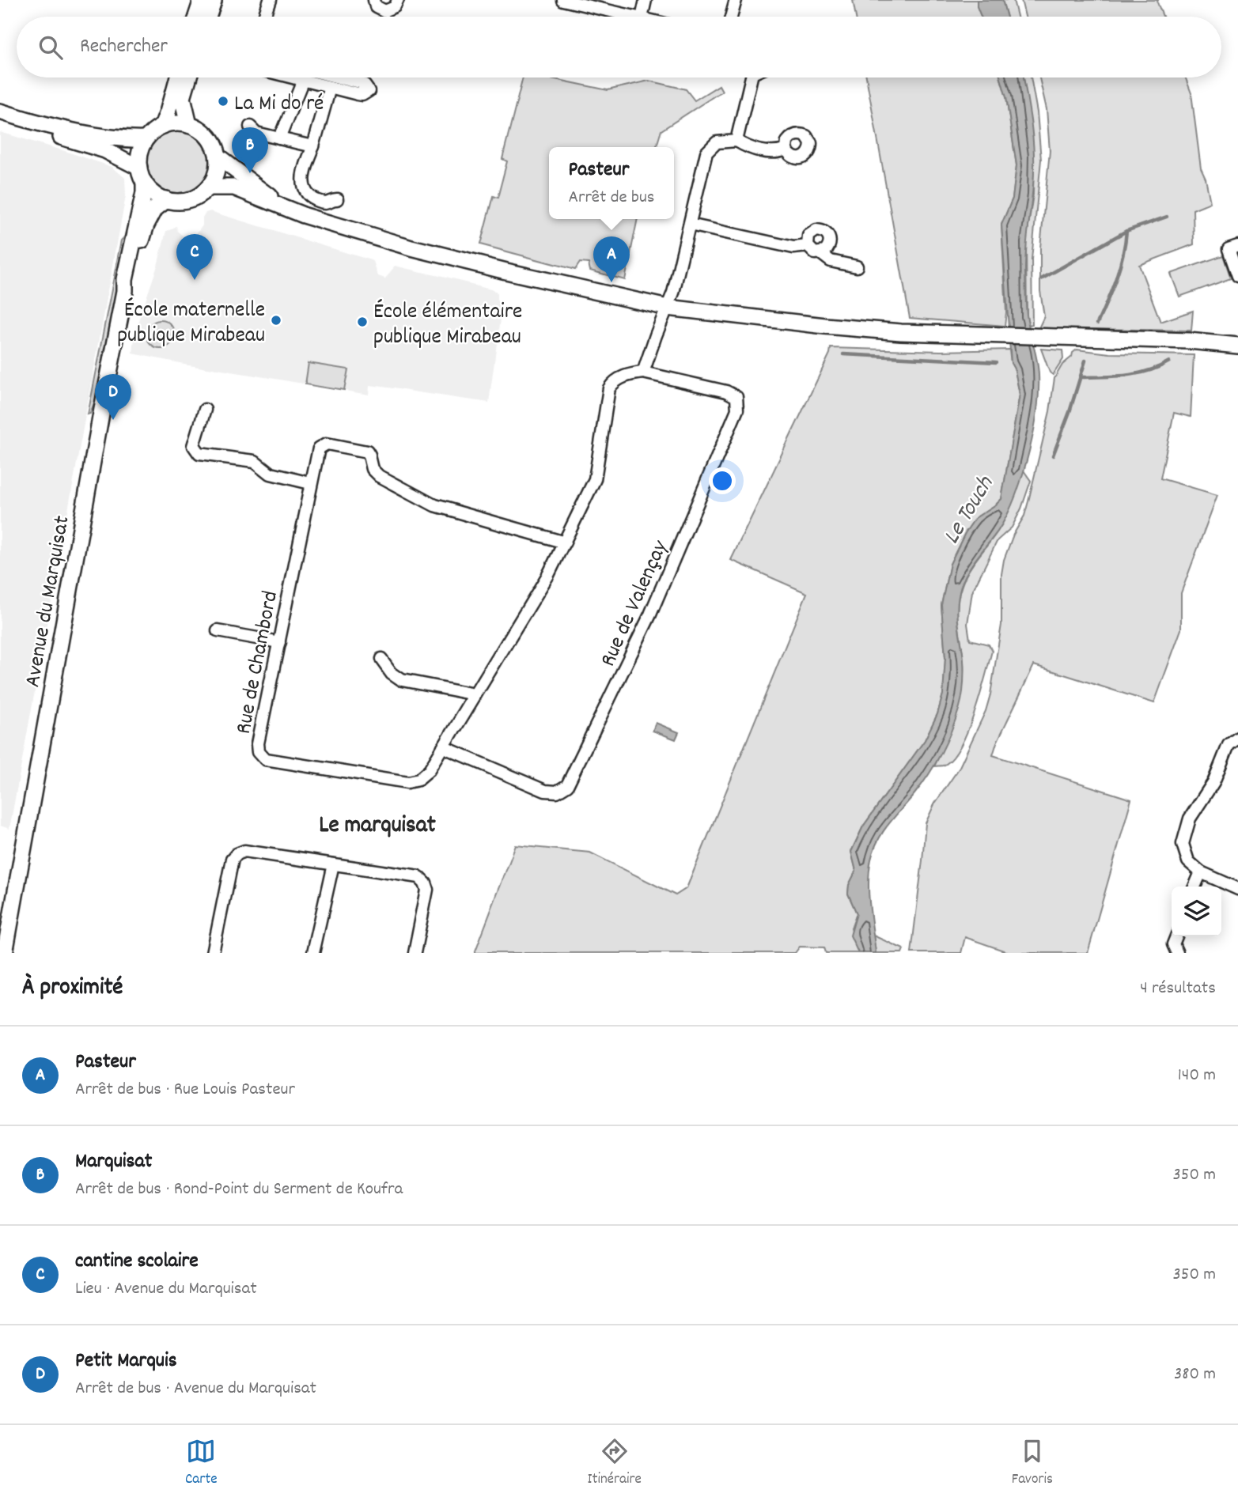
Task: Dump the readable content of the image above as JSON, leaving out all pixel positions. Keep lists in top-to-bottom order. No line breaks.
{"streets":{"main road":["Avenue du Marquisat"],"street":["Rue de Valençay","Rue de Chambord"]},"crossings":[["Rue de Valençay","Rue de Chambord"]],"districts":["Le marquisat"],"water":["Le Touch"],"places":["La Mi do ré","École maternelle publique Mirabeau","École élémentaire publique Mirabeau"],"page":{"search":"Rechercher","pins":["B","C","A","D"],"popup":["Pasteur","Arrêt de bus"],"heading":["À proximité","4 résultats"],"list":[{"mark":"A","name":"Pasteur","note":"Arrêt de bus · Rue Louis Pasteur","value":"140 m"},{"mark":"B","name":"Marquisat","note":"Arrêt de bus · Rond-Point du Serment de Koufra","value":"350 m"},{"mark":"C","name":"cantine scolaire","note":"Lieu · Avenue du Marquisat","value":"350 m"},{"mark":"D","name":"Petit Marquis","note":"Arrêt de bus · Avenue du Marquisat","value":"380 m"}],"nav":["Carte","Itinéraire","Favoris"]}}
